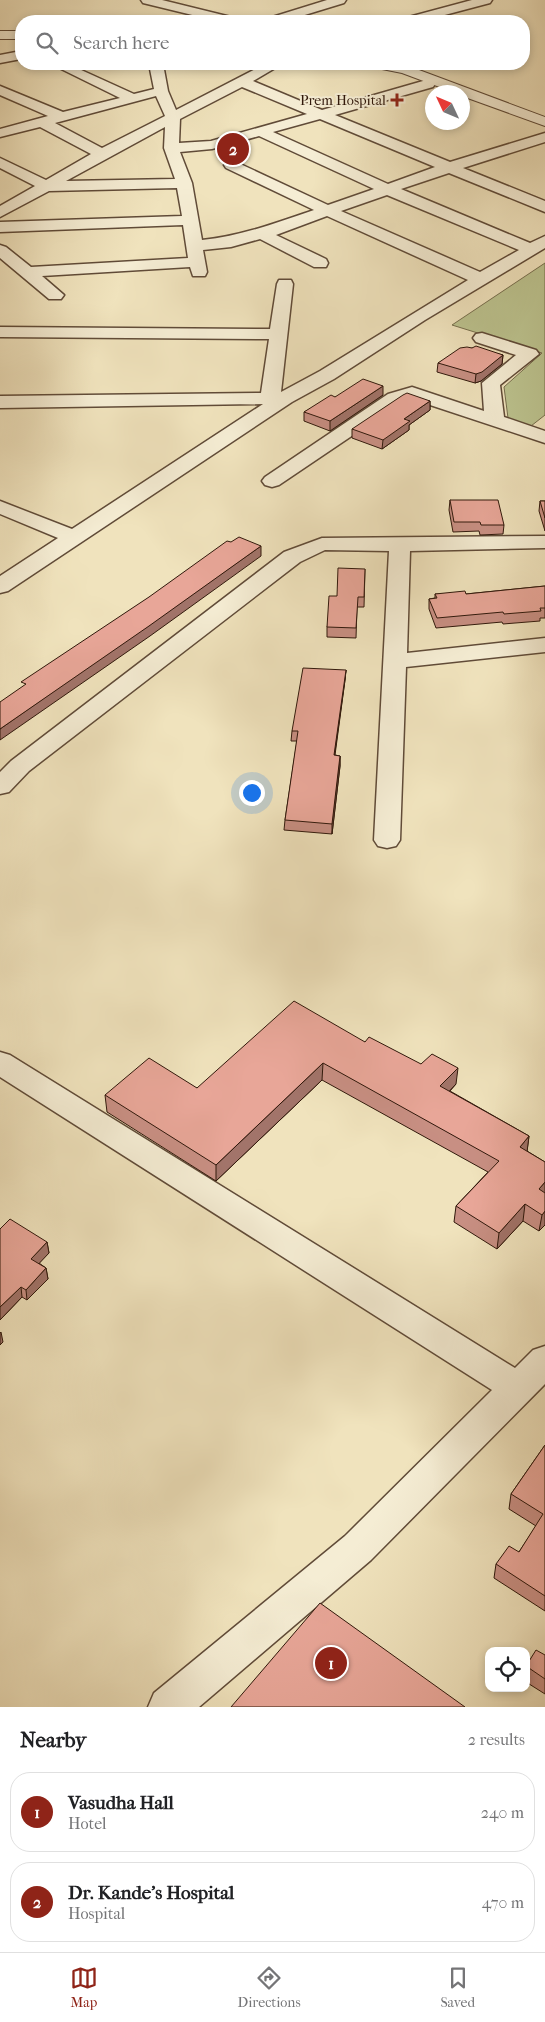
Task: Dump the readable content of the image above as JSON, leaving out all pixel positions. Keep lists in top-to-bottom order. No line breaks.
{"places":{"health":["Prem Hospital"]},"north":"top left","page":{"search":"Search here","pins":["2","1"],"heading":["Nearby","2 results"],"list":[{"mark":"1","name":"Vasudha Hall","note":"Hotel","value":"240 m"},{"mark":"2","name":"Dr. Kande's Hospital","note":"Hospital","value":"470 m"}],"nav":["Map","Directions","Saved"]}}
